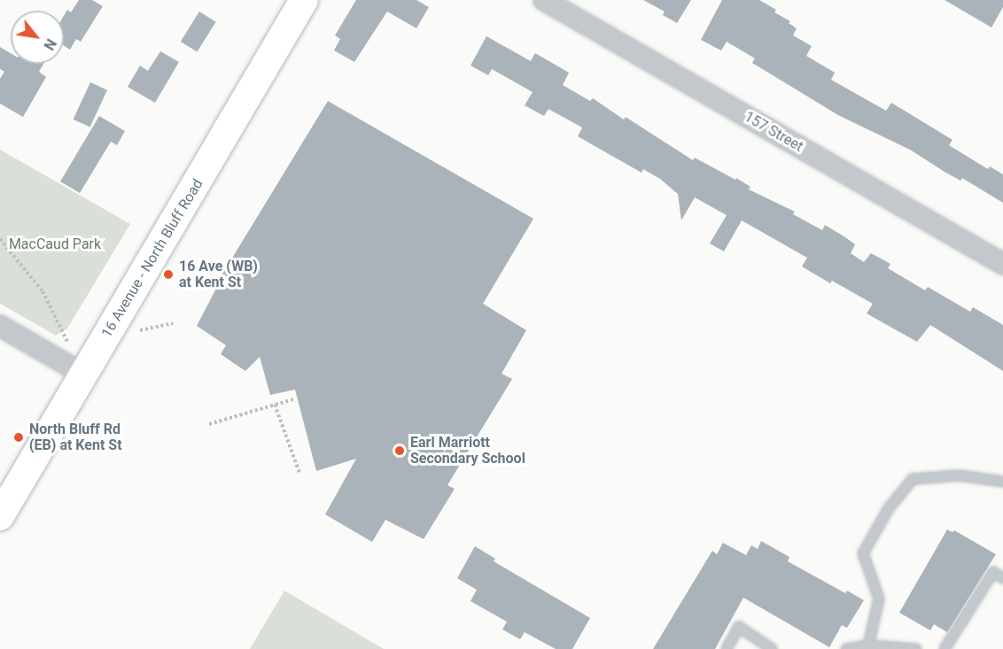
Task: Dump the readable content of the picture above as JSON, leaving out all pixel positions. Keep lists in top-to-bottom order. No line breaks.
{"streets":{"main road":["16 Avenue - North Bluff Road"],"street":["157 Street"]},"parks":["MacCaud Park"],"places":["16 Ave (WB) at Kent St","North Bluff Rd (EB) at Kent St","Earl Marriott Secondary School"],"north":"bottom right"}
